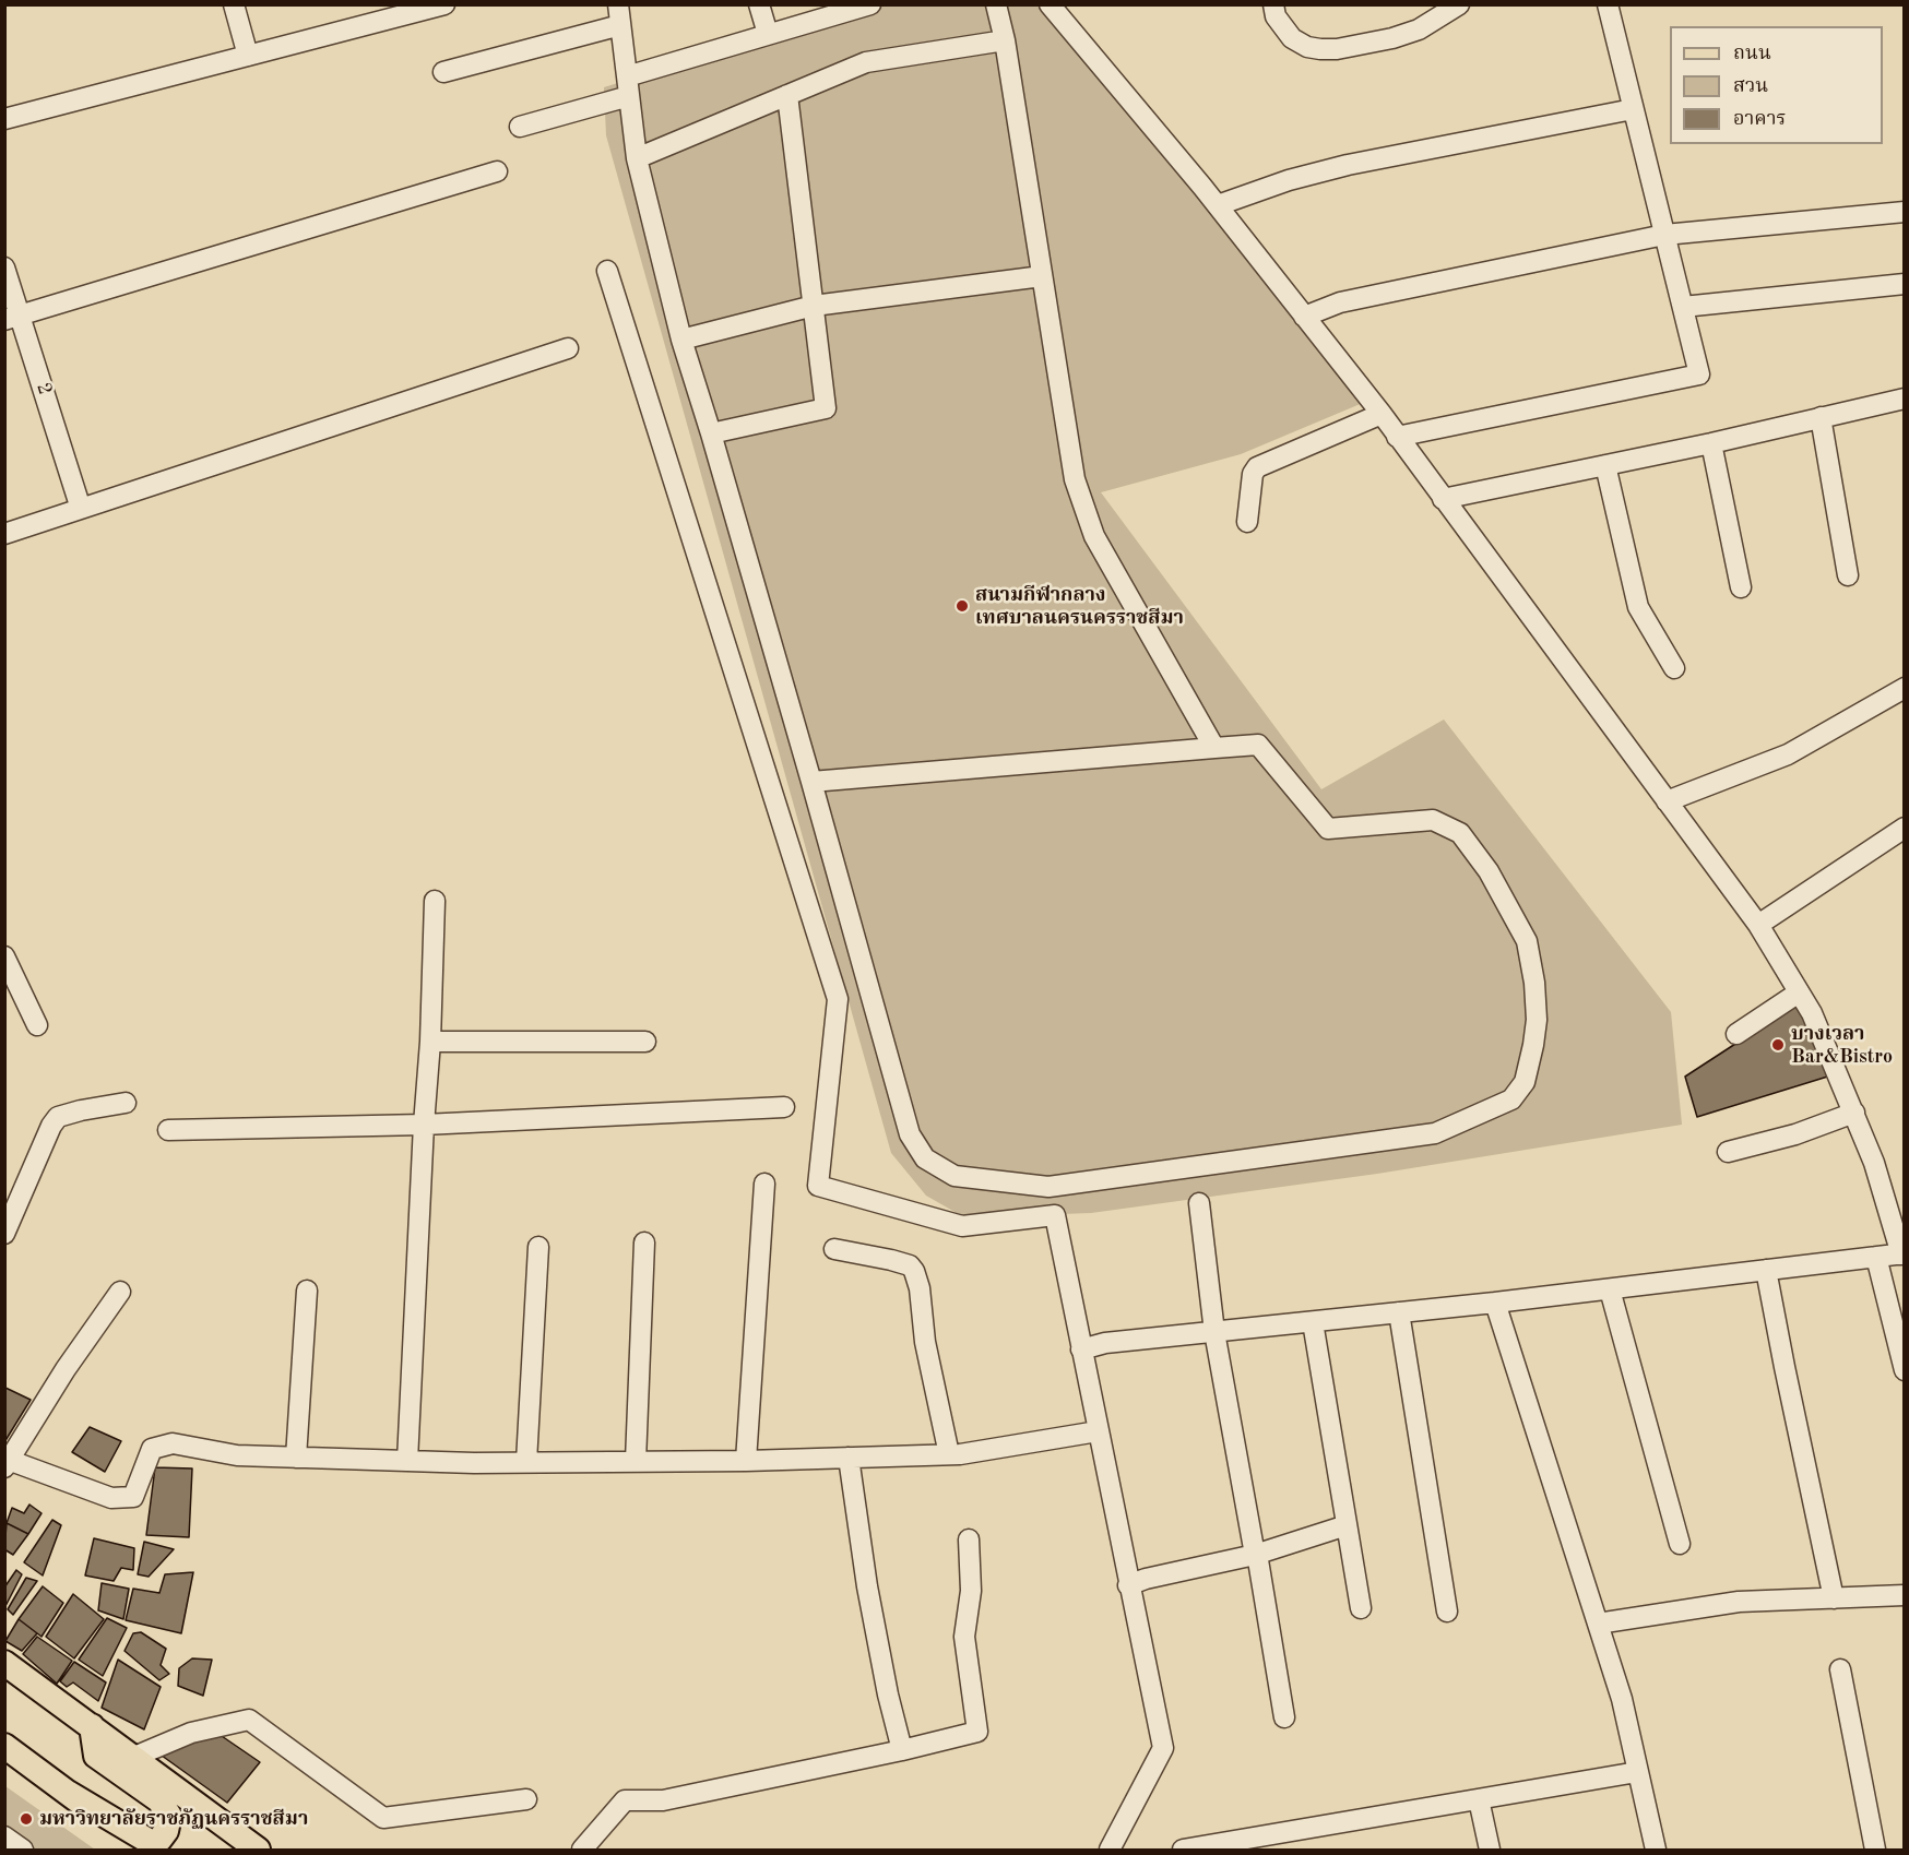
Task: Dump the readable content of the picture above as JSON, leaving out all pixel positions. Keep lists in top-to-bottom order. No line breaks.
{"streets":{"street":["2"]},"places":["สนามกีฬากลาง เทศบาลนครนครราชสีมา","บางเวลา Bar&Bistro","มหาวิทยาลัยราชภัฏนครราชสีมา"],"legend":["ถนน","สวน","อาคาร"]}
